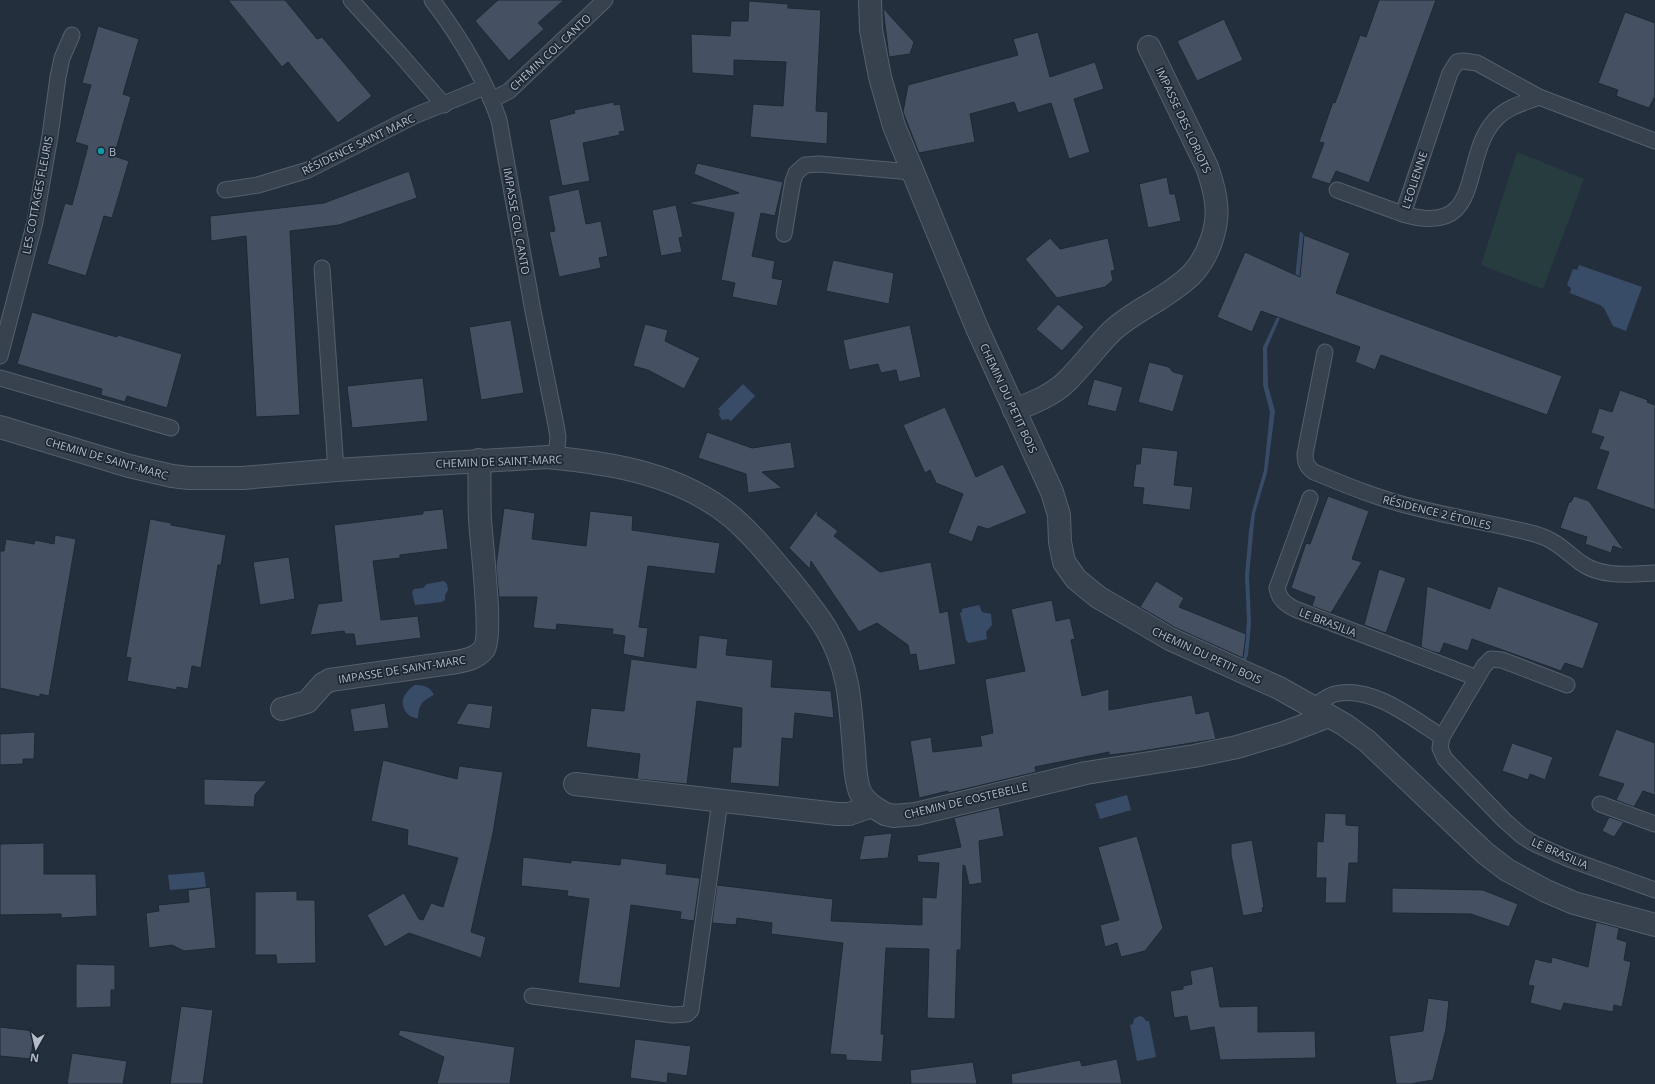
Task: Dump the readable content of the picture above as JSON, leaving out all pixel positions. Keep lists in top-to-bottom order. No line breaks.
{"streets":{"street":["IMPASSE DES LORIOTS","CHEMIN DU PETIT BOIS","CHEMIN DE SAINT-MARC","IMPASSE DE SAINT-MARC","CHEMIN DE COSTEBELLE"],"lane":["CHEMIN COL CANTO","RÉSIDENCE SAINT MARC","L’EOLIENNE","LES COTTAGES FLEURIS","IMPASSE COL CANTO","RÉSIDENCE 2 ÉTOILES","LE BRASILIA"]},"crossings":[["CHEMIN COL CANTO","RÉSIDENCE SAINT MARC"],["CHEMIN COL CANTO","IMPASSE COL CANTO"],["IMPASSE DES LORIOTS","CHEMIN DU PETIT BOIS"],["RÉSIDENCE SAINT MARC","IMPASSE COL CANTO"],["IMPASSE COL CANTO","CHEMIN DE SAINT-MARC"],["CHEMIN DU PETIT BOIS","CHEMIN DE COSTEBELLE"],["CHEMIN DE SAINT-MARC","IMPASSE DE SAINT-MARC"],["CHEMIN DE SAINT-MARC","CHEMIN DE COSTEBELLE"]],"places":["B"],"north":"bottom"}
